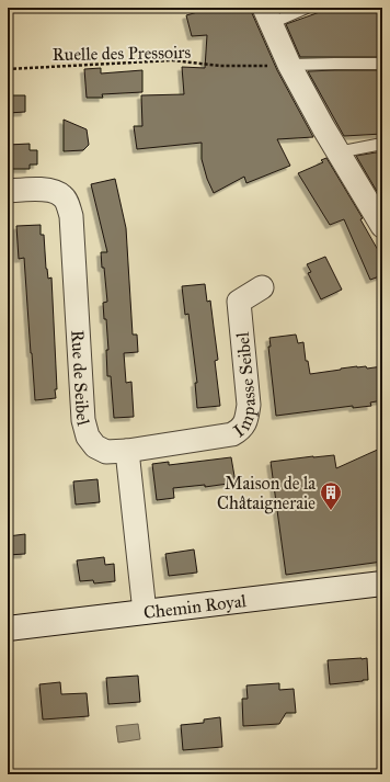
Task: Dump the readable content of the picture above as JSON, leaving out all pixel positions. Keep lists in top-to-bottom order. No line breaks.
{"streets":{"street":["Rue de Seibel","Impasse Seibel","Chemin Royal"],"path":["Ruelle des Pressoirs"]},"crossings":[["Rue de Seibel","Impasse Seibel"]],"places":{"building":["Maison de la Châtaigneraie"]}}
